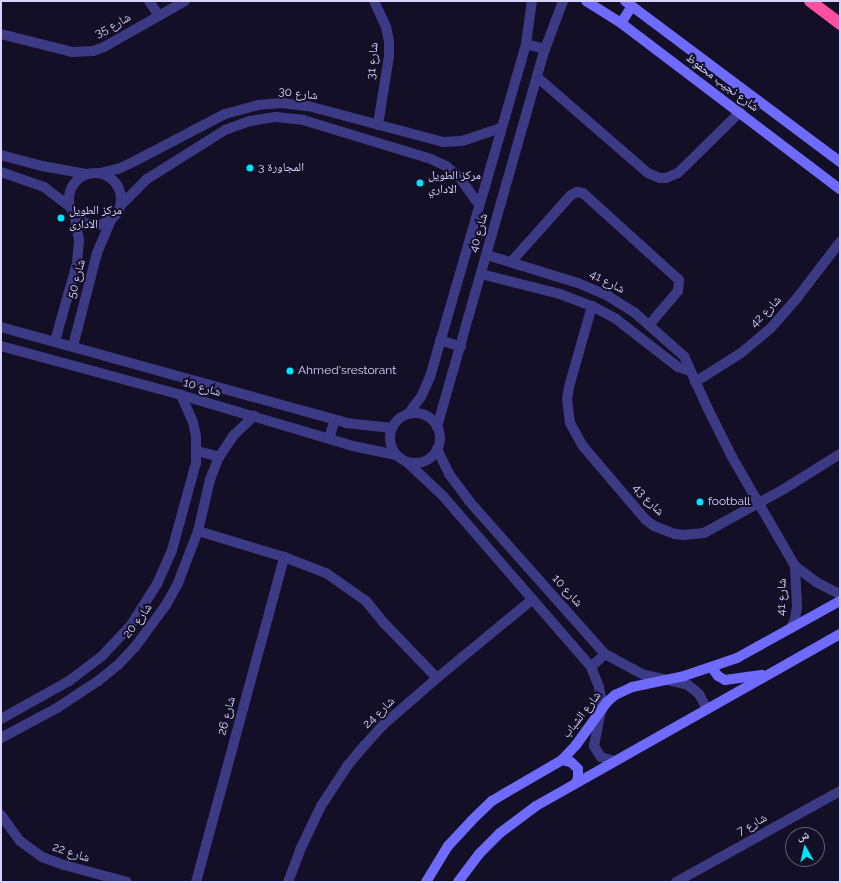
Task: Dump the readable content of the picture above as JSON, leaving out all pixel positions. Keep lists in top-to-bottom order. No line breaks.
{"streets":{"street":["شارع 35","شارع 31","شارع نجيب محفوظ","شارع 30","شارع 40","شارع 50","شارع 41","شارع 42","شارع 10","شارع 43","شارع 20","شارع 24","شارع الشباب","شارع 26","شارع 7","شارع 22"]},"crossings":[["شارع 31","شارع 30"],["شارع 30","شارع 40"],["شارع 30","شارع 50"],["شارع 40","شارع 41"],["شارع 40","شارع 10"],["شارع 50","شارع 10"],["شارع 41","شارع 42"],["شارع 41","شارع 43"],["شارع 41","شارع الشباب"],["شارع 10","شارع 20"],["شارع 10","شارع الشباب"]],"places":["المجاورة 3","مركز الطويل الاداري","مركز الطويل الادارى","Ahmed'srestorant","football"],"north":"top"}
